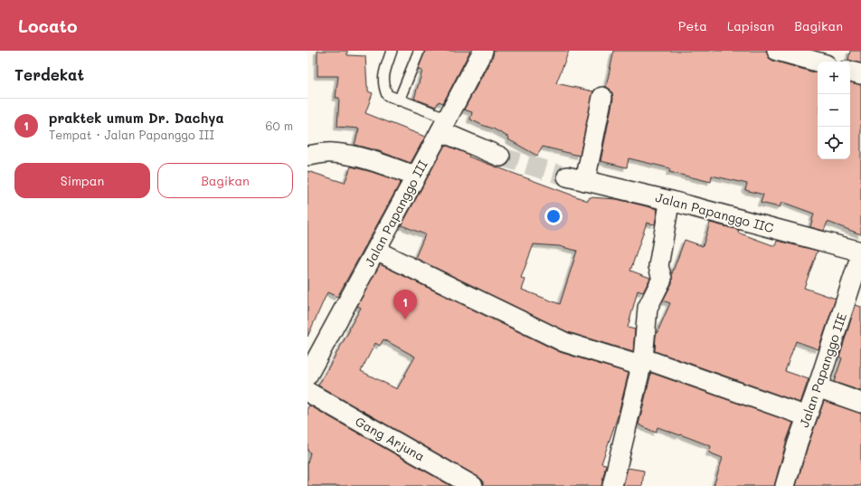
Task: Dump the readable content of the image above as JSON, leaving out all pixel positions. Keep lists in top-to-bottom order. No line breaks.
{"streets":{"street":["Jalan Papanggo IIC","Jalan Papanggo III","Jalan Papanggo IIE","Gang Arjuna"]},"crossings":[["Jalan Papanggo IIC","Jalan Papanggo IIE"]],"page":{"header":"Locato","nav":["Peta","Lapisan","Bagikan"],"heading":"Terdekat","map_buttons":["+","−"],"list":[{"mark":"1","name":"praktek umum Dr. Dachya","note":"Tempat · Jalan Papanggo III","value":"60 m"}],"buttons":["Simpan","Bagikan"],"pins":"1"}}
